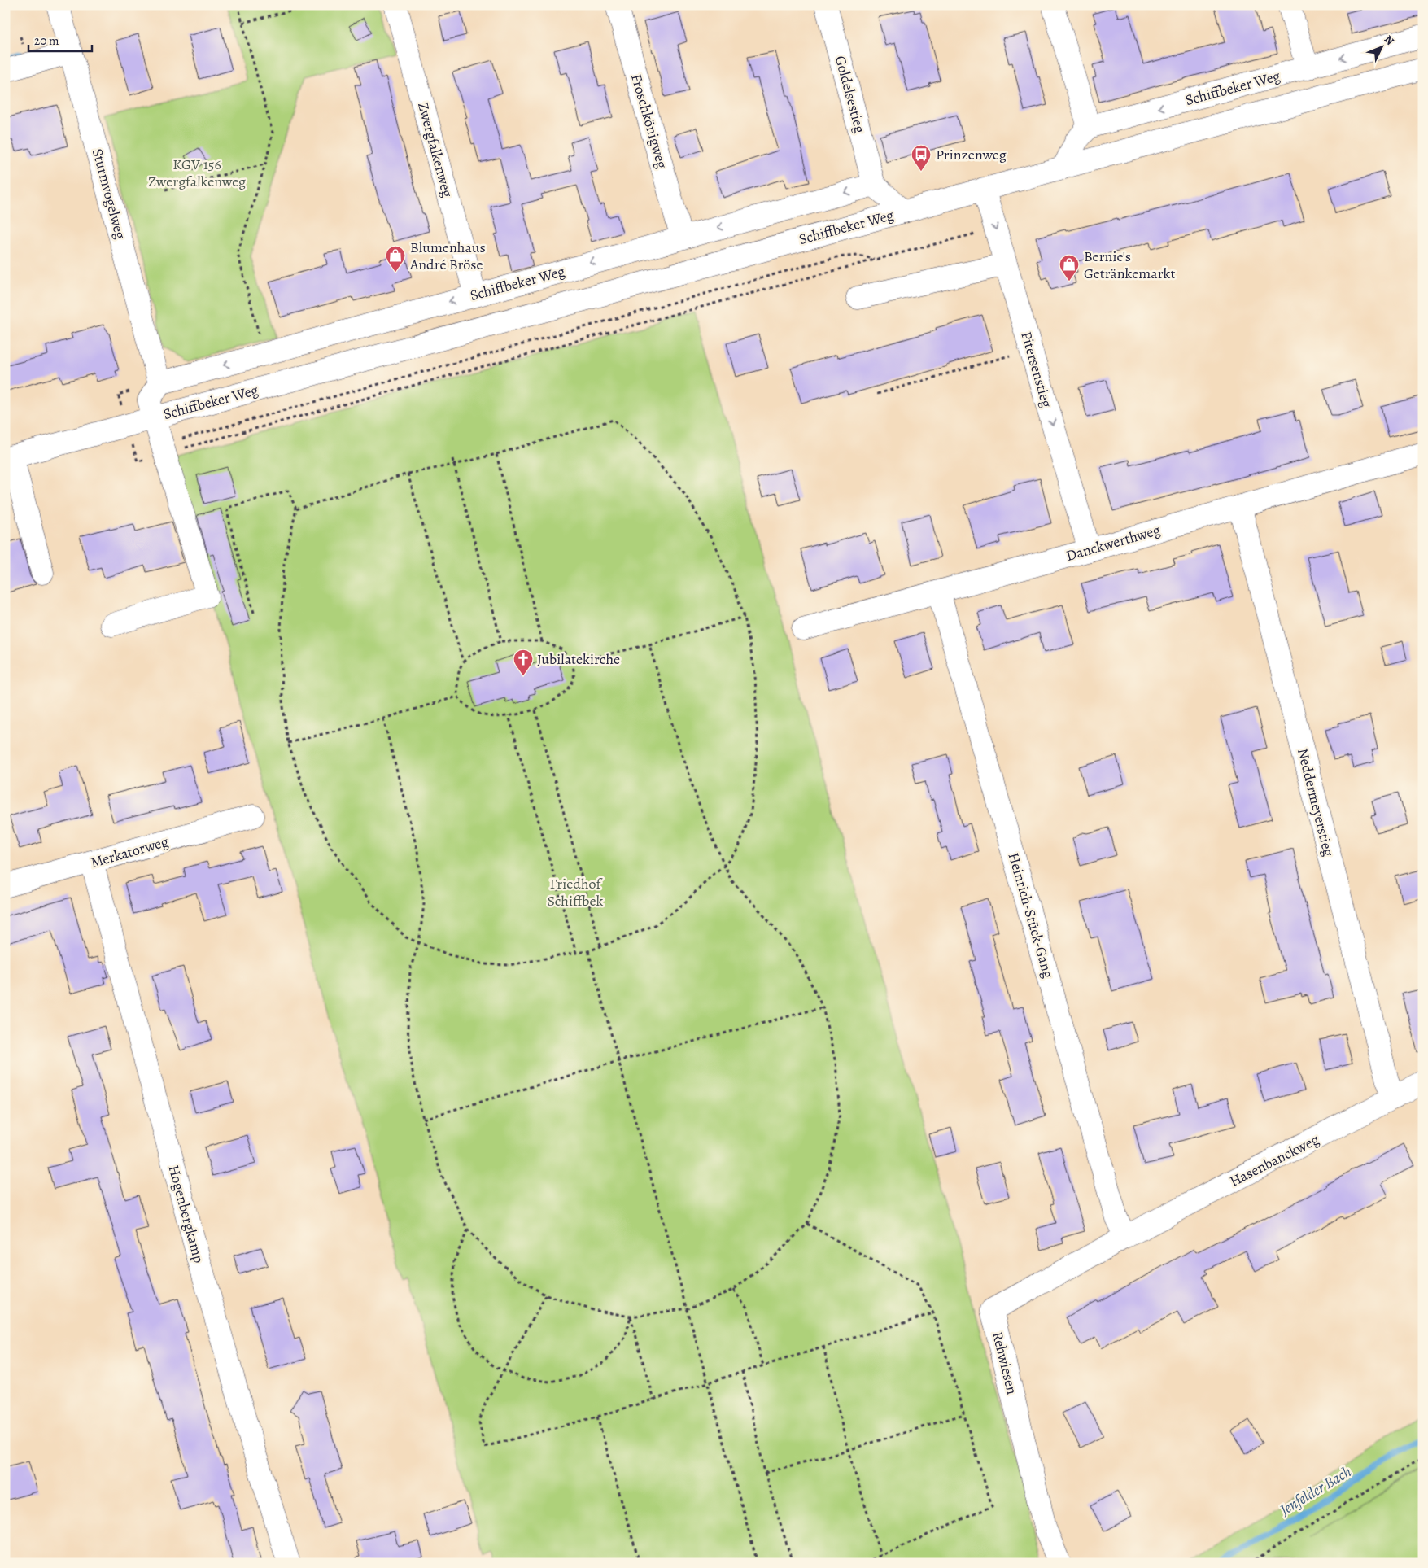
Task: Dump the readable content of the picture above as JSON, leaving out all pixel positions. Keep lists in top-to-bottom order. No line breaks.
{"streets":{"street":["Schiffbeker Weg","Goldelsestieg","Froschkönigweg","Zwergfalkenweg","Sturmvogelweg","Pitersenstieg","Danckwerthweg","Neddermeyerstieg","Merkatorweg","Heinrich-Stück-Gang","Hasenbanckweg","Hogenbergkamp","Rehwiesen"]},"crossings":[["Schiffbeker Weg","Goldelsestieg"],["Schiffbeker Weg","Froschkönigweg"],["Schiffbeker Weg","Zwergfalkenweg"],["Schiffbeker Weg","Sturmvogelweg"],["Schiffbeker Weg","Pitersenstieg"],["Pitersenstieg","Danckwerthweg"],["Danckwerthweg","Neddermeyerstieg"],["Danckwerthweg","Heinrich-Stück-Gang"],["Neddermeyerstieg","Hasenbanckweg"],["Merkatorweg","Hogenbergkamp"],["Heinrich-Stück-Gang","Hasenbanckweg"],["Heinrich-Stück-Gang","Rehwiesen"],["Hasenbanckweg","Rehwiesen"]],"one_way":["Pitersenstieg"],"water":["Jenfelder Bach"],"parks":["KGV 156 Zwergfalkenweg","Friedhof Schiffbek"],"places":{"bus stop":["Prinzenweg"],"shop":["Blumenhaus André Bröse","Bernie's Getränkemarkt"],"church":["Jubilatekirche"]},"scale_bar":"20 m","north":"top right"}
